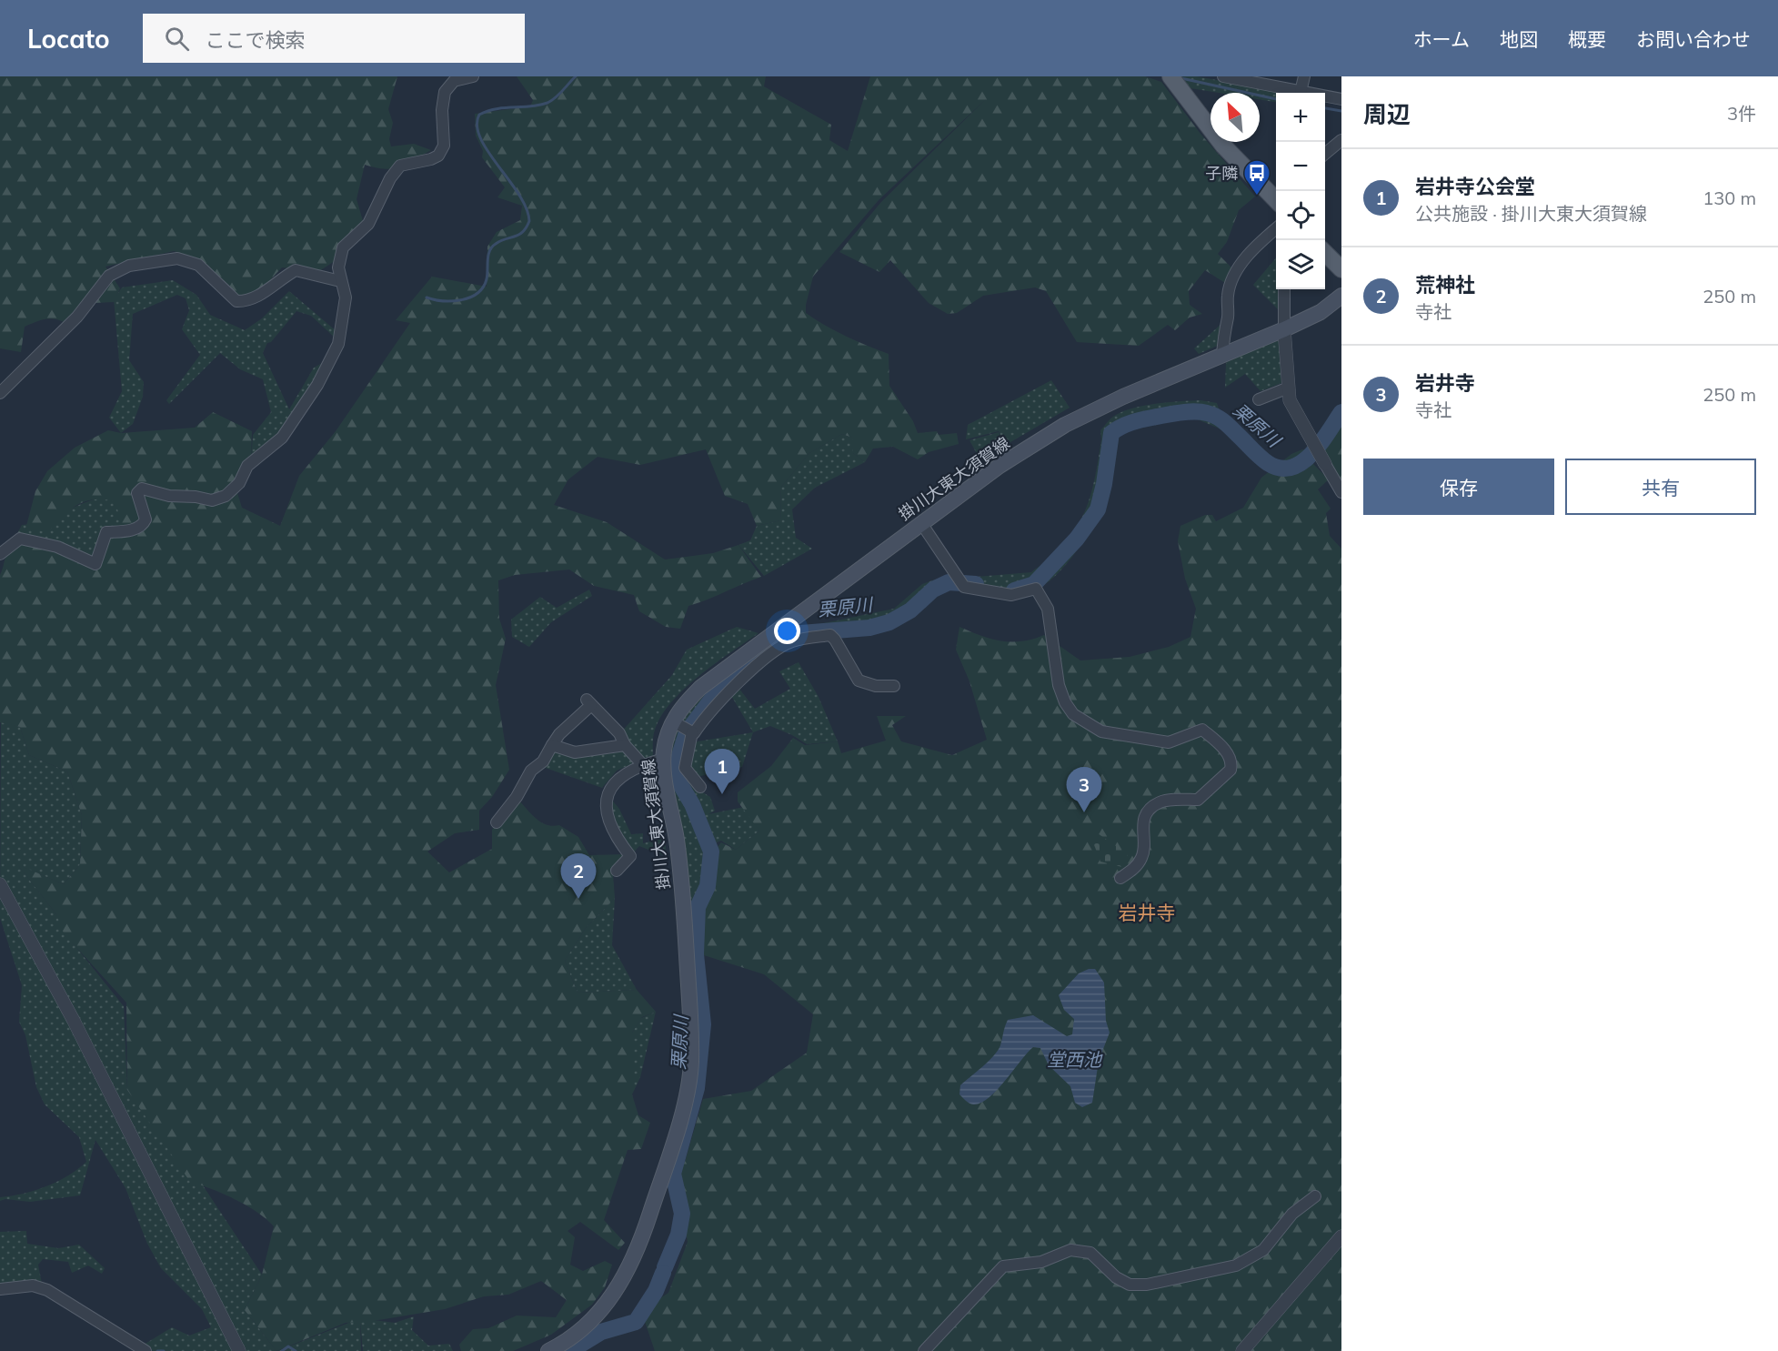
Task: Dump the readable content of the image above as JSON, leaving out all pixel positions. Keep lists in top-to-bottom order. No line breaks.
{"streets":{"main road":["掛川大東大須賀線"]},"districts":["岩井寺"],"water":["栗原川","堂西池"],"places":{"bus stop":["子隣"]},"north":"top left","page":{"header":"Locato","search":"ここで検索","nav":["ホーム","地図","概要","お問い合わせ"],"heading":["周辺","3件"],"map_buttons":["+","−"],"list":[{"mark":"1","name":"岩井寺公会堂","note":"公共施設 · 掛川大東大須賀線","value":"130 m"},{"mark":"2","name":"荒神社","note":"寺社","value":"250 m"},{"mark":"3","name":"岩井寺","note":"寺社","value":"250 m"}],"buttons":["保存","共有"],"pins":["1","3","2"]}}
